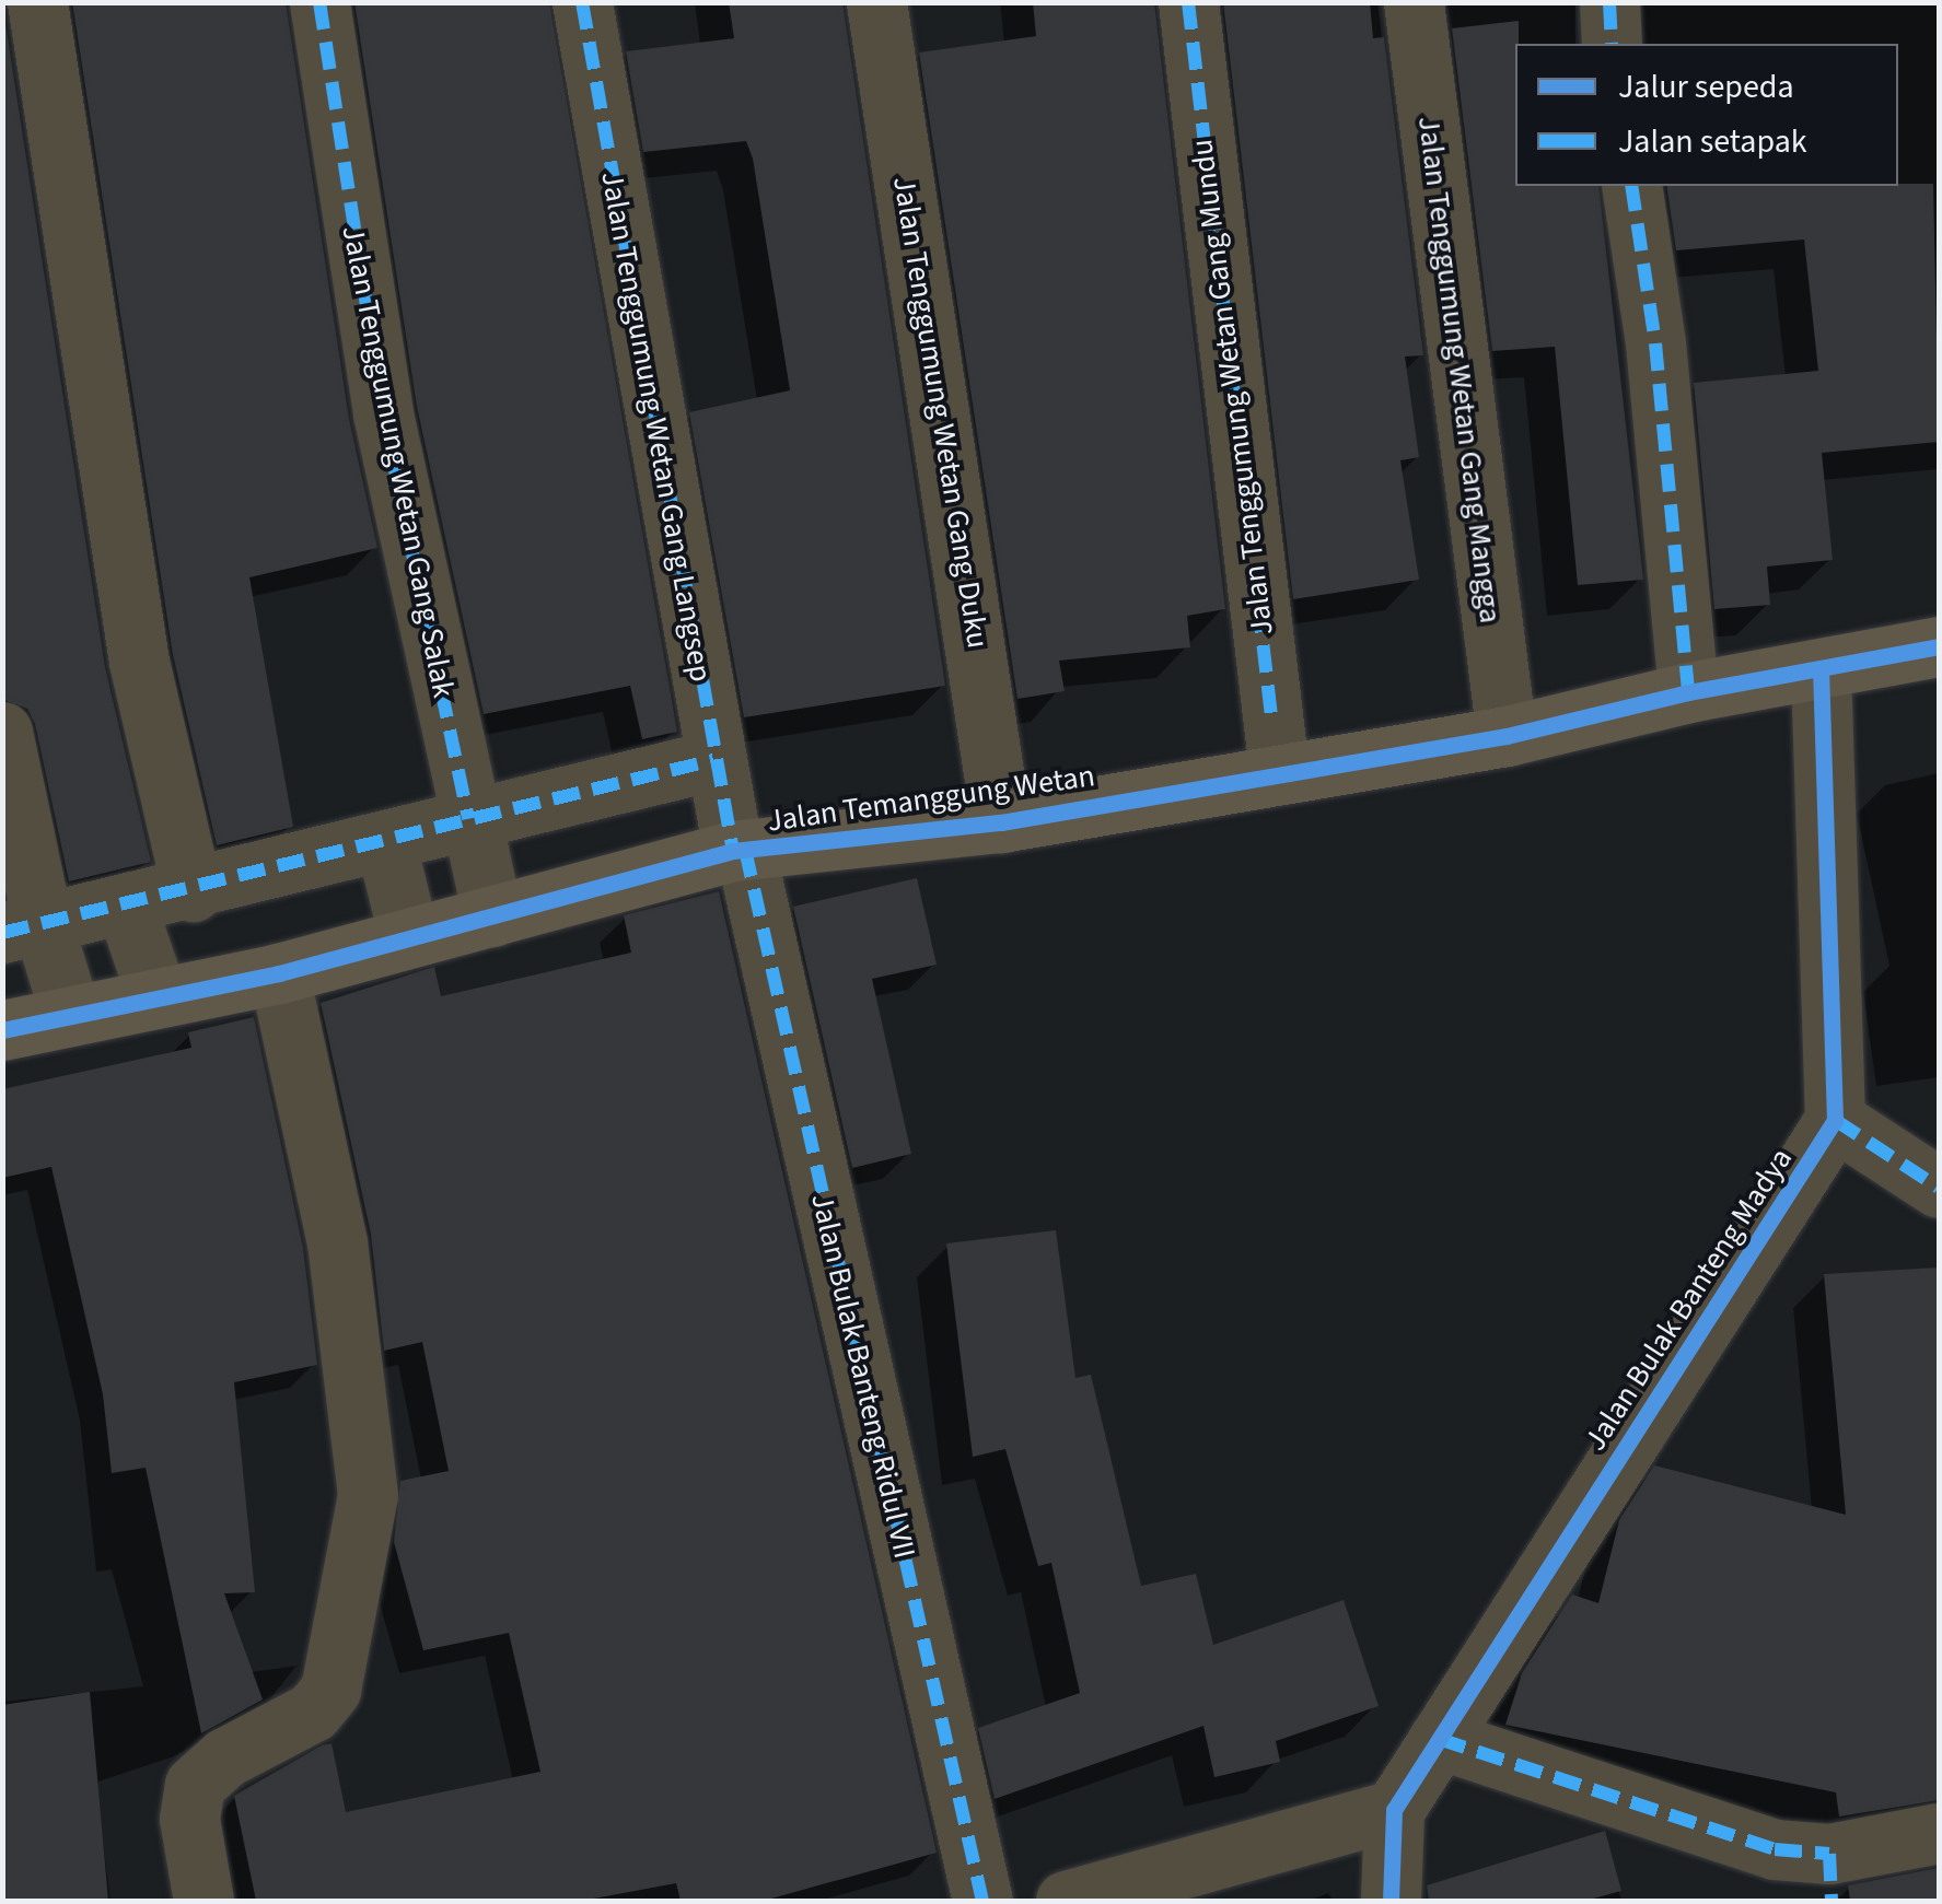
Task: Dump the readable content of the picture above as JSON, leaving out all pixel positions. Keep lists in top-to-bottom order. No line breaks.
{"streets":{"street":["Jalan Tenggumung Wetan Gang Mangga","Jalan Tenggumung Wetan Gang Mundu","Jalan Tenggumung Wetan Gang Duku","Jalan Tenggumung Wetan Gang Langsep","Jalan Tenggumung Wetan Gang Salak","Jalan Temanggung Wetan","Jalan Bulak Banteng Madya","Jalan Bulak Banteng Ridul VII"]},"crossings":[["Jalan Tenggumung Wetan Gang Mangga","Jalan Temanggung Wetan"],["Jalan Tenggumung Wetan Gang Mundu","Jalan Temanggung Wetan"],["Jalan Tenggumung Wetan Gang Duku","Jalan Temanggung Wetan"],["Jalan Tenggumung Wetan Gang Langsep","Jalan Temanggung Wetan"],["Jalan Tenggumung Wetan Gang Langsep","Jalan Bulak Banteng Ridul VII"],["Jalan Tenggumung Wetan Gang Salak","Jalan Temanggung Wetan"],["Jalan Temanggung Wetan","Jalan Bulak Banteng Ridul VII"]],"legend":["Jalur sepeda","Jalan setapak"]}
